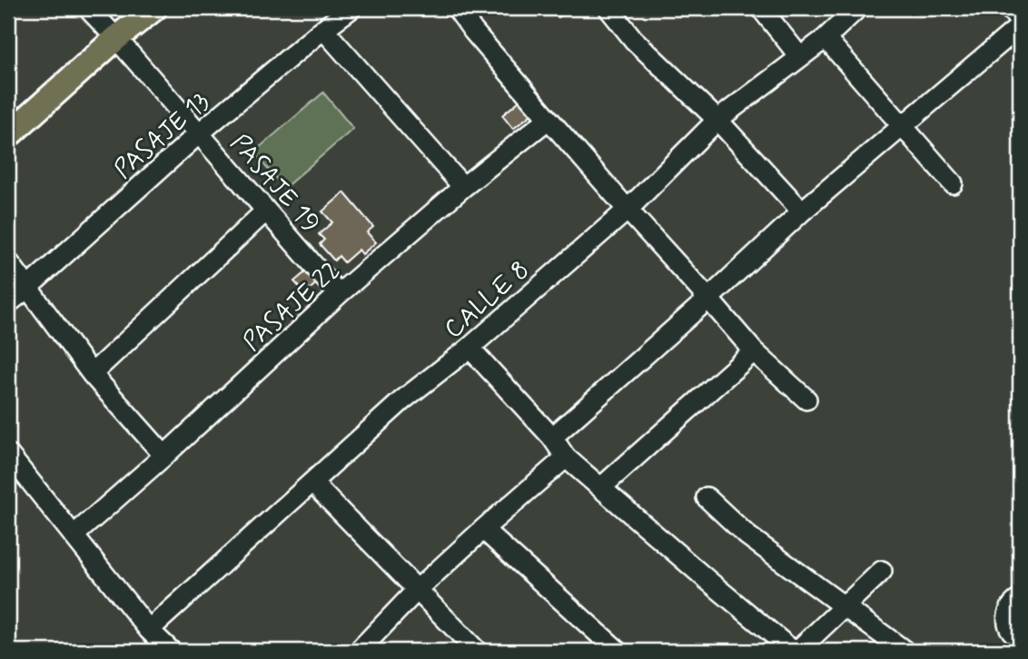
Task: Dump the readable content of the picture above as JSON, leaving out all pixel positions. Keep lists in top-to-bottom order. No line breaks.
{"streets":{"street":["PASAJE 13","PASAJE 19","CALLE 8","PASAJE 22"]},"crossings":[["PASAJE 13","PASAJE 19"],["PASAJE 19","PASAJE 22"]]}
